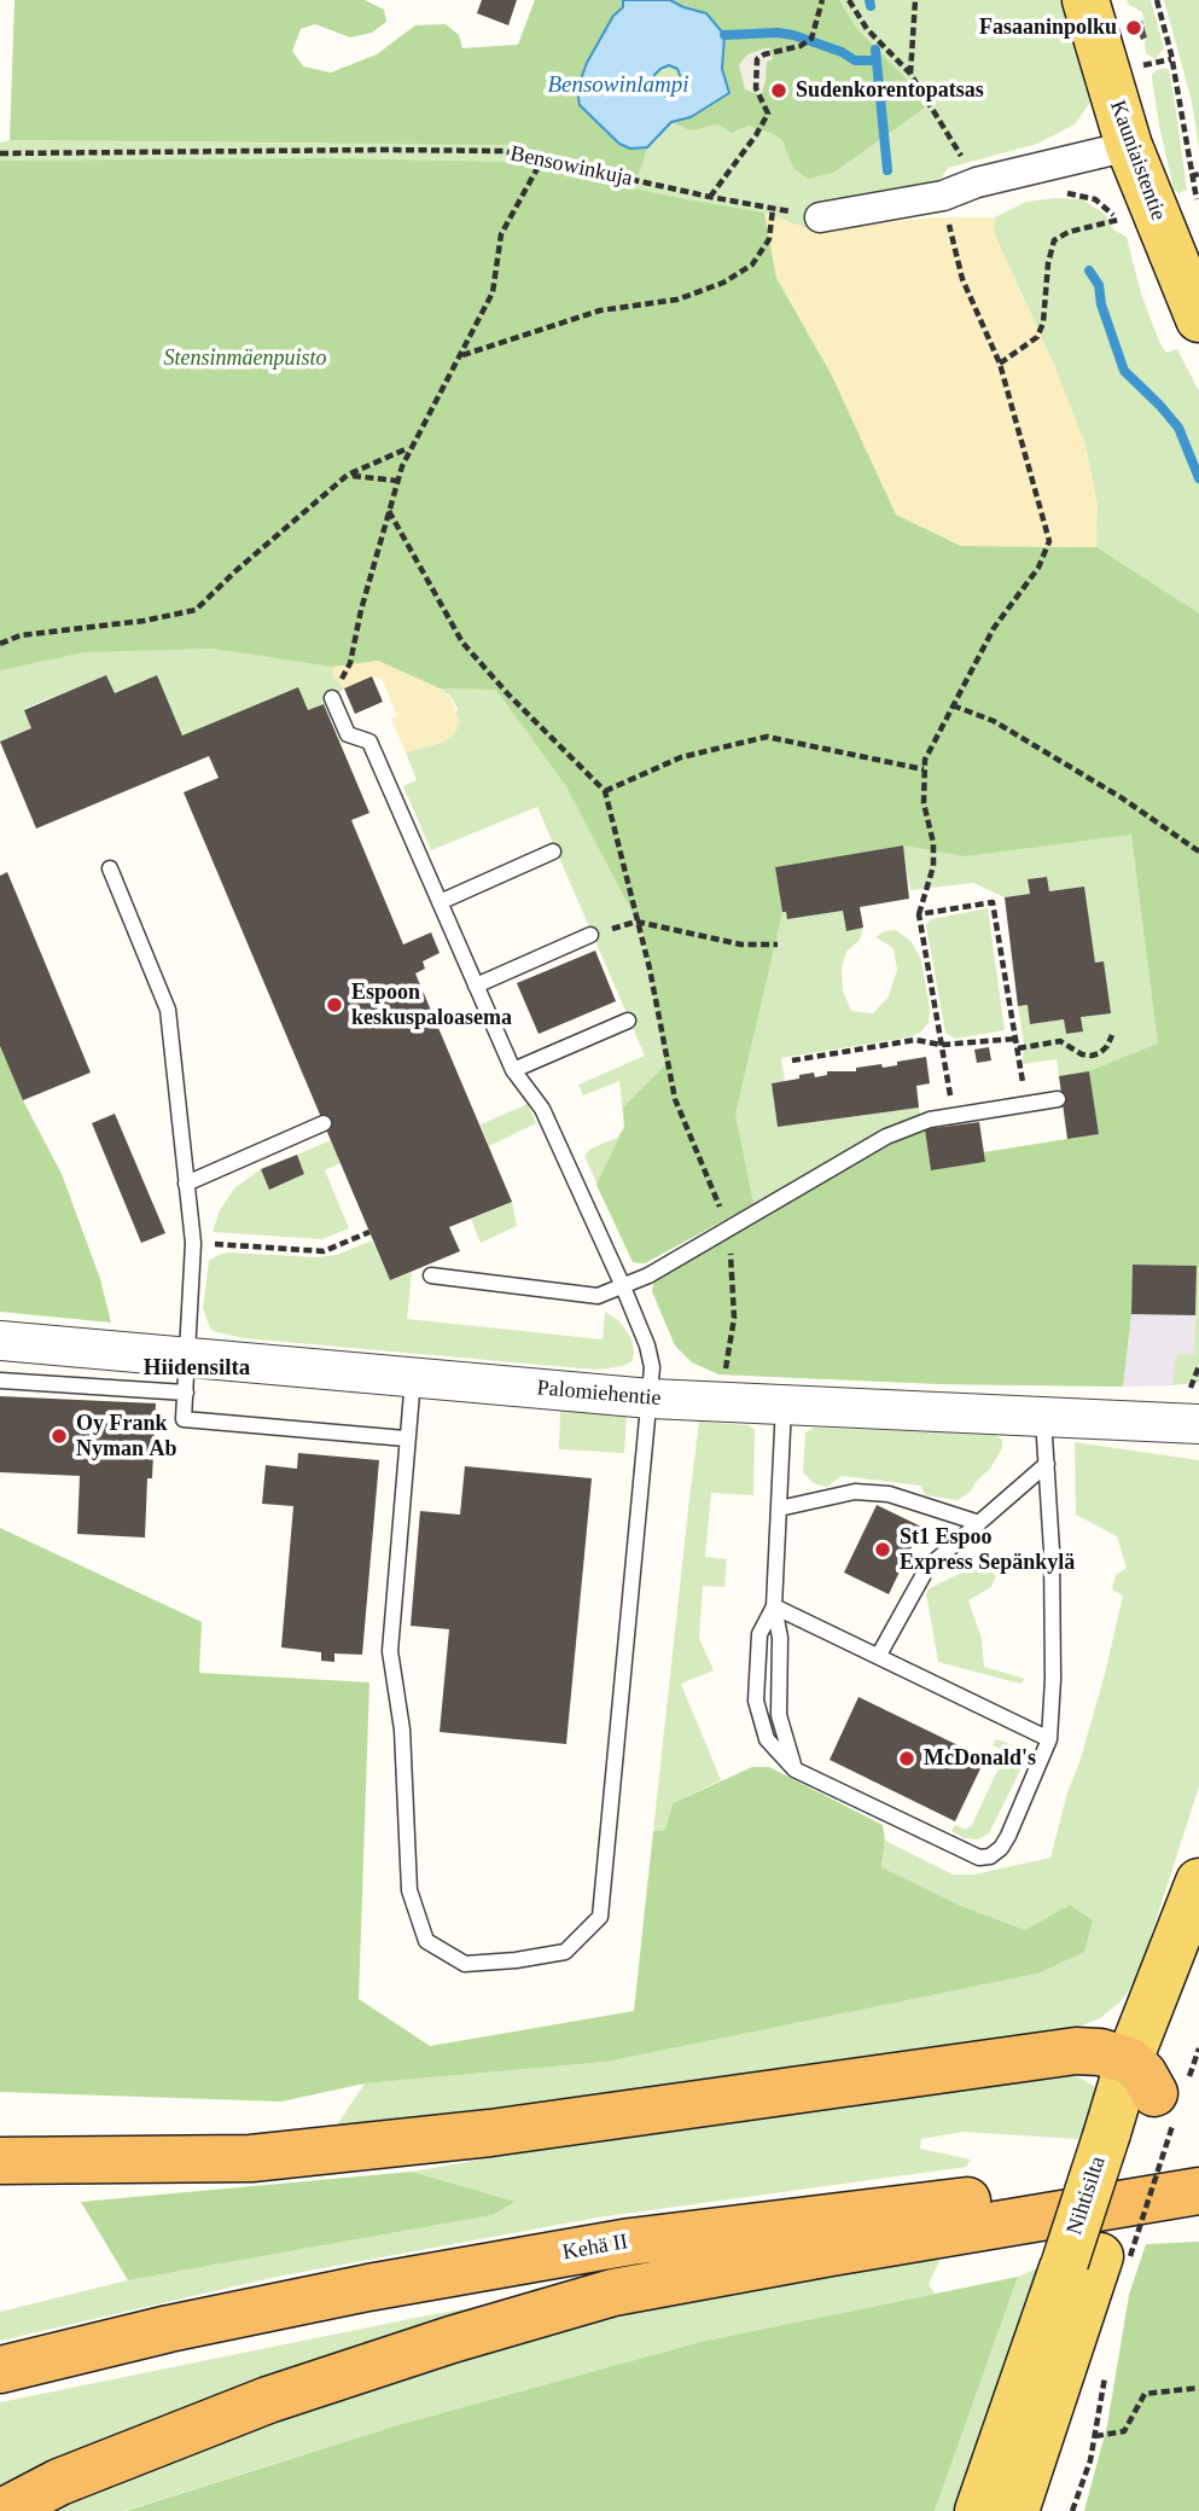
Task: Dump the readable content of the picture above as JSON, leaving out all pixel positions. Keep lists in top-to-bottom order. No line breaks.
{"streets":{"highway":["Kehä II"],"main road":["Kauniaistentie","Nihtisilta"],"street":["Palomiehentie"],"path":["Bensowinkuja"]},"districts":["Hiidensilta"],"water":["Bensowinlampi"],"parks":["Stensinmäenpuisto"],"places":["Fasaaninpolku","Sudenkorentopatsas","Espoon keskuspaloasema","Oy Frank Nyman Ab","St1 Espoo Express Sepänkylä","McDonald's"]}
